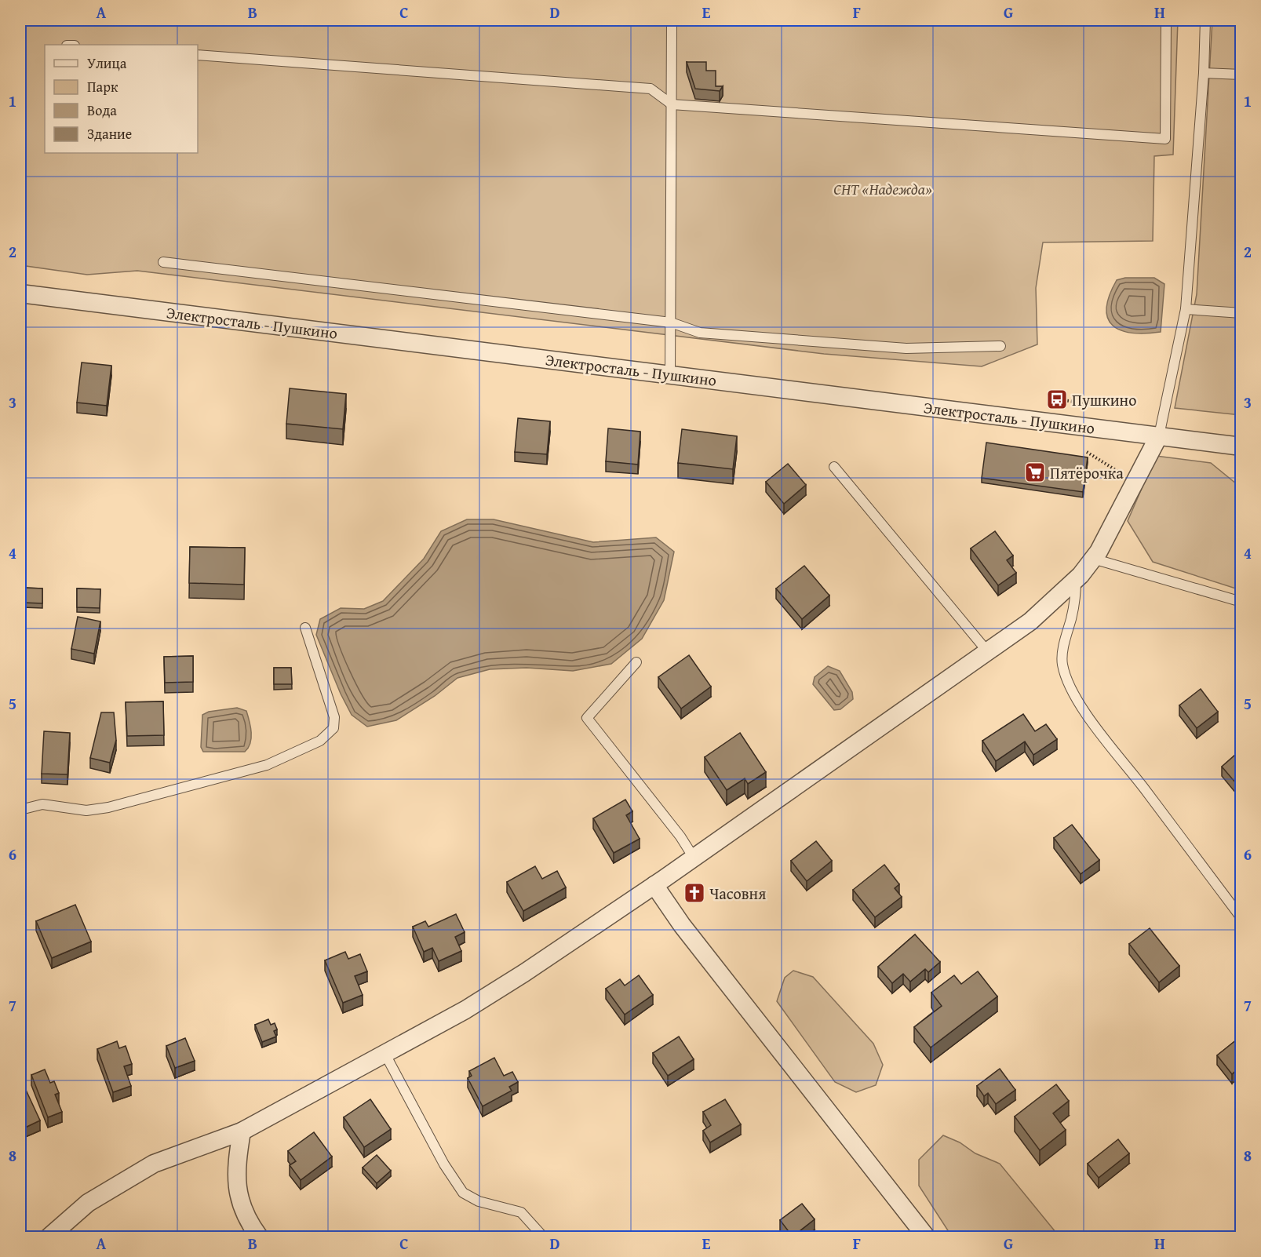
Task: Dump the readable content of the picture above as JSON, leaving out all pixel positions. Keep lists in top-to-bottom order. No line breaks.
{"streets":{"street":["Электросталь - Пушкино"]},"parks":["СНТ «Надежда»"],"places":{"bus stop":["Пушкино"],"supermarket":["Пятёрочка"],"church":["Часовня"]},"legend":["Улица","Парк","Вода","Здание"],"grid":{"columns":["A","B","C","D","E","F","G","H"],"rows":["1","2","3","4","5","6","7","8"]}}
